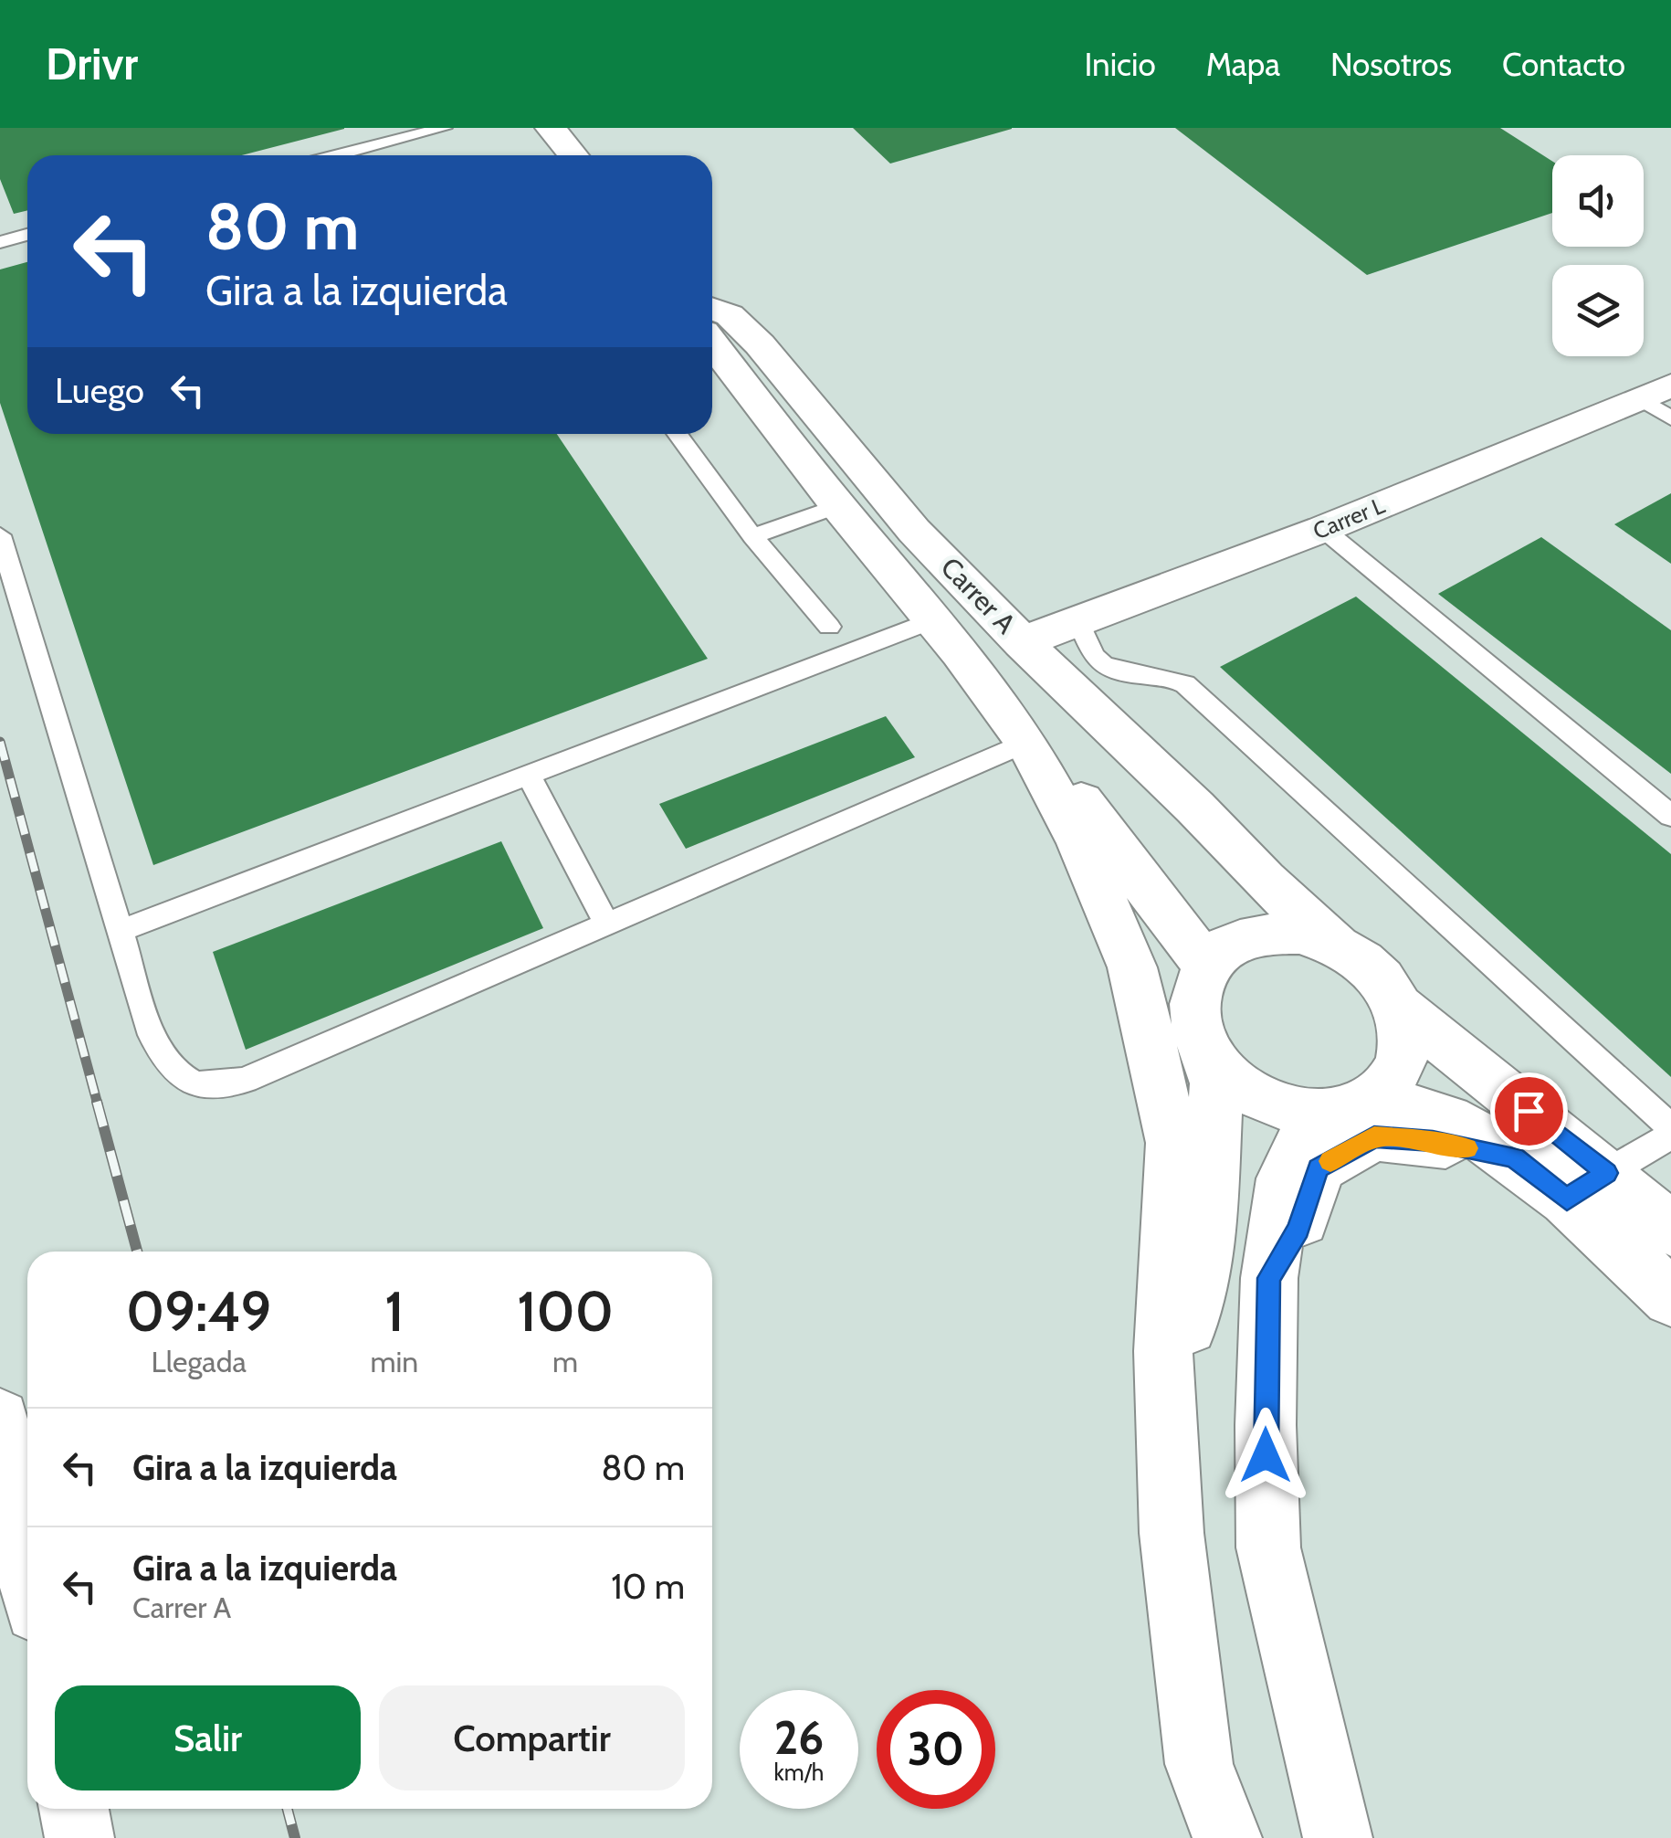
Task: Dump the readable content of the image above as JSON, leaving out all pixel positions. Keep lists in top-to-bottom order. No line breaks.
{"streets":{"street":["Carrer L","Carrer A"]},"crossings":[["Carrer L","Carrer A"]],"page":{"header":"Drivr","nav":["Inicio","Mapa","Nosotros","Contacto"],"turn":["80 m","Gira a la izquierda"],"then":"Luego","eta":["09:49","Llegada","1","min","100","m"],"list":[{"name":"Gira a la izquierda","value":"80 m"},{"name":"Gira a la izquierda","note":"Carrer A","value":"10 m"}],"buttons":["Salir","Compartir"],"speed":"26 km/h","limit":"30"}}
